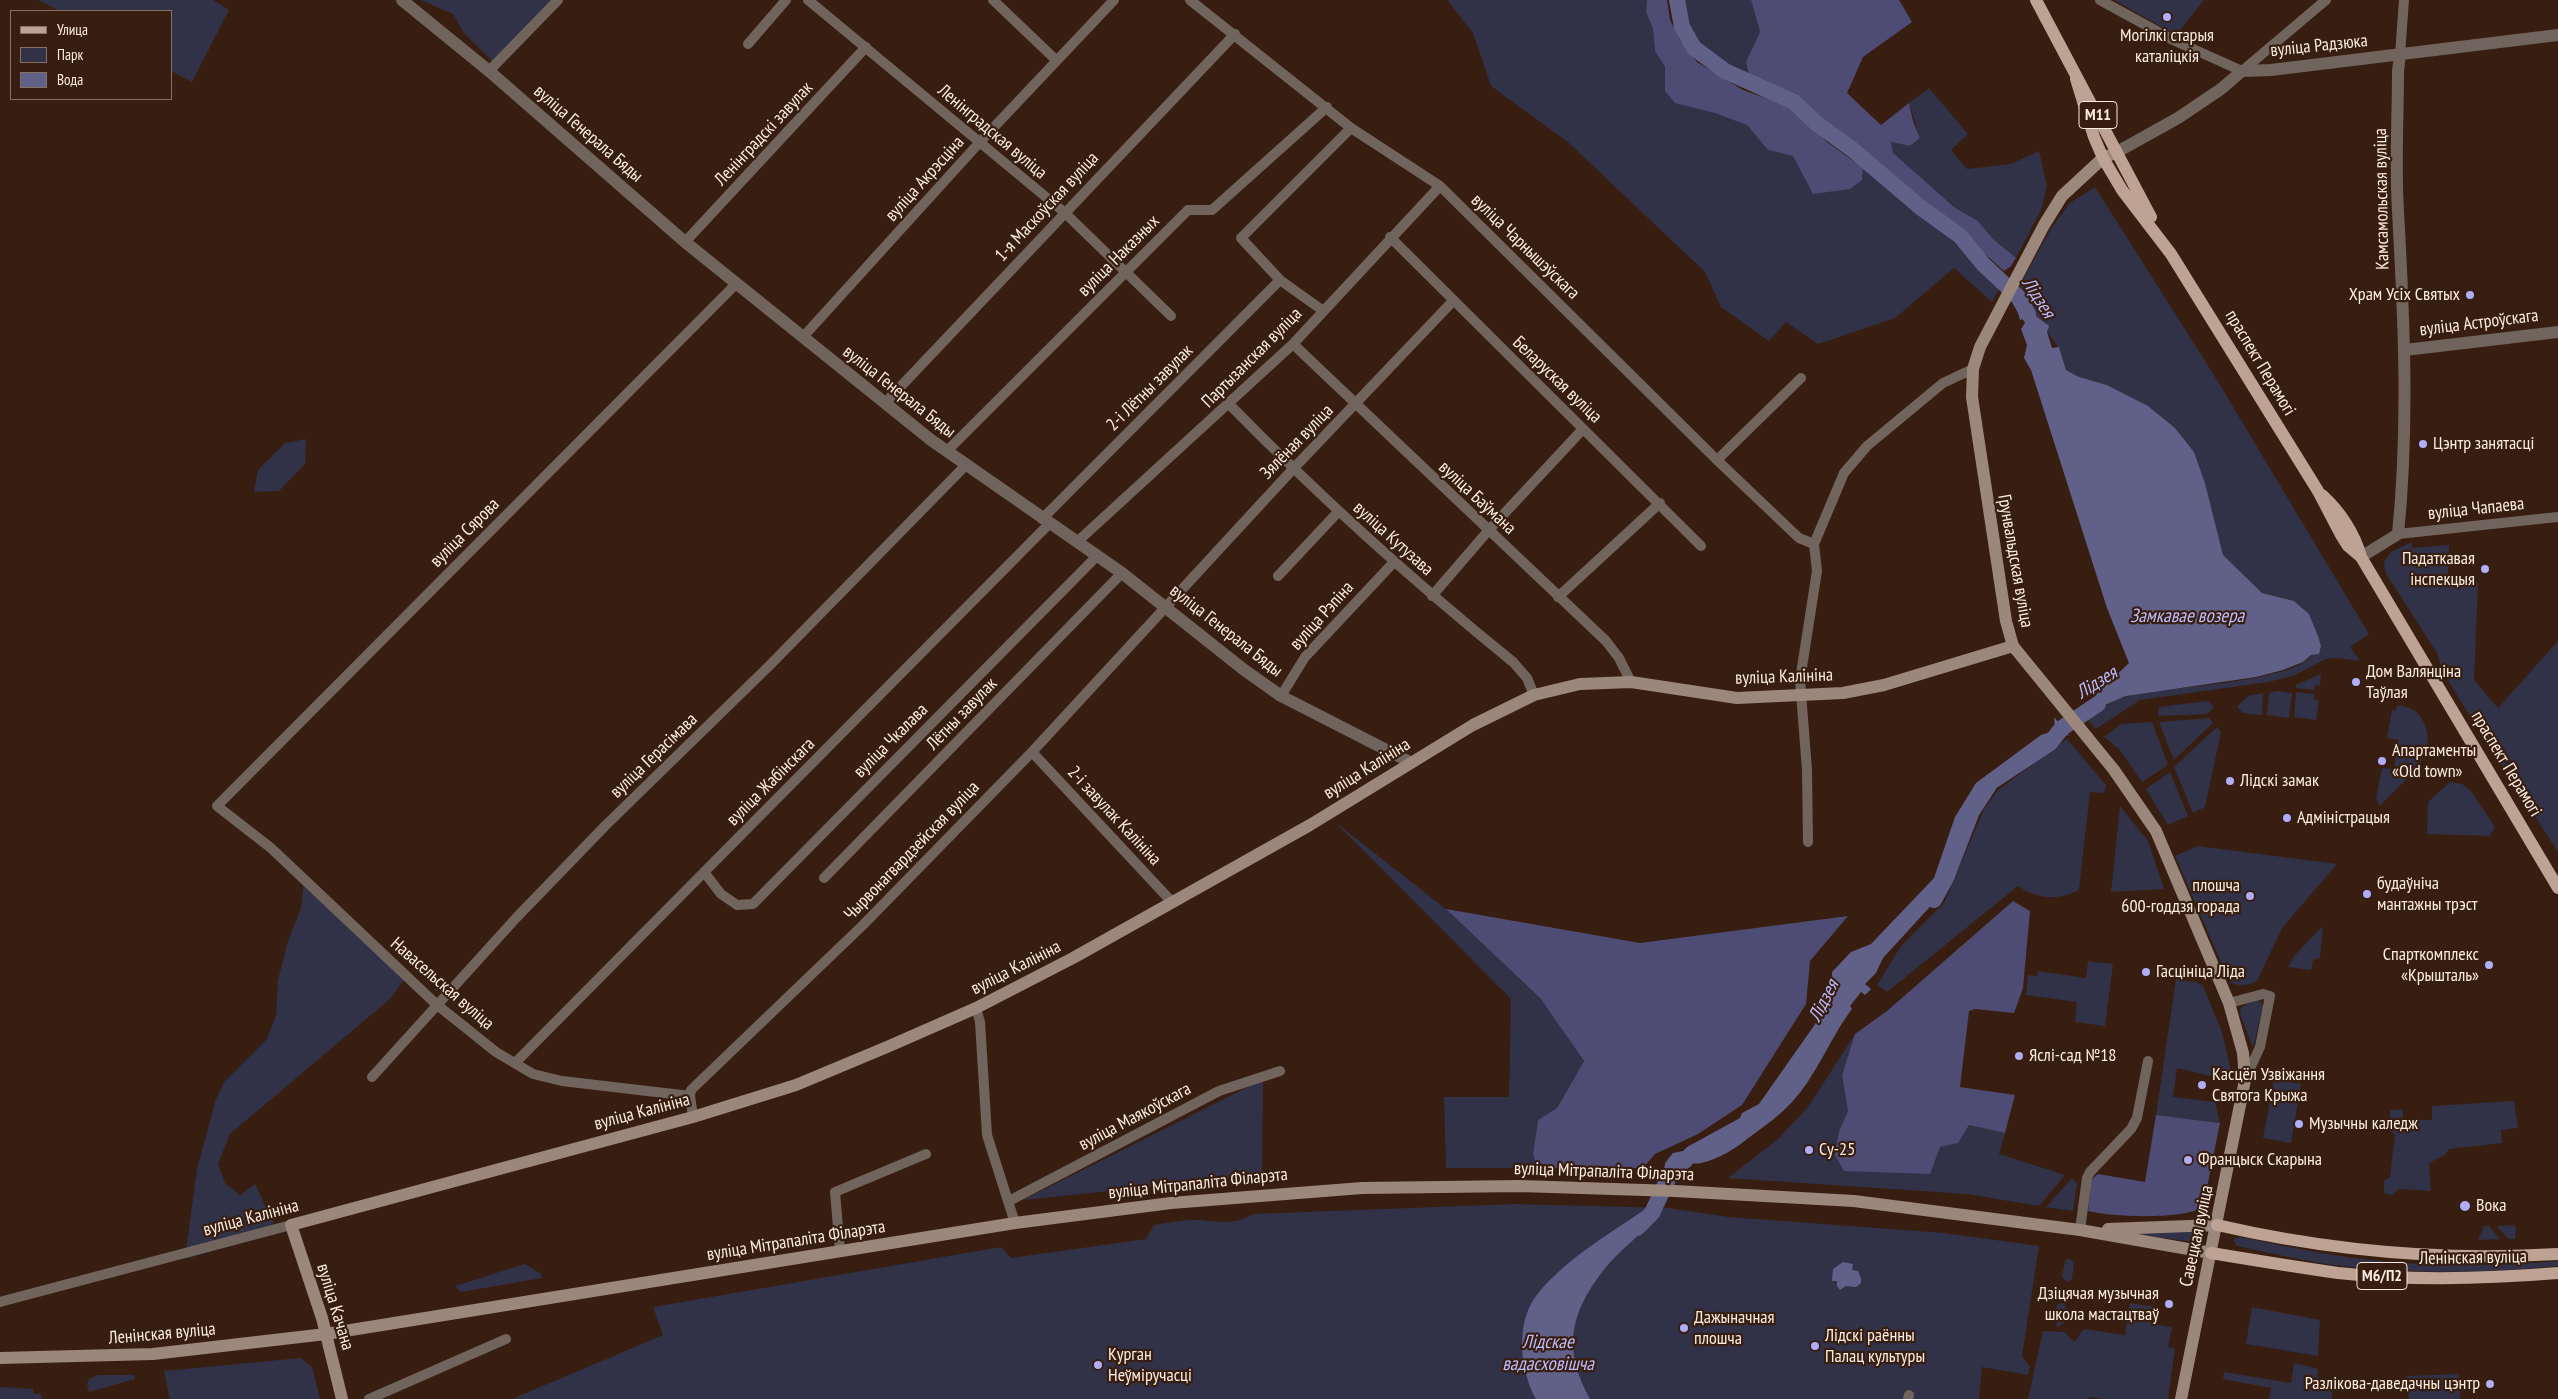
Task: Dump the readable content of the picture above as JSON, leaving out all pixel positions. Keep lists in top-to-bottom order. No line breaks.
{"streets":{"main road":["М11","праспект Перамогі","Грунвальдская вуліца","вуліца Калініна","вуліца Мітрапаліта Філарэта","Савецкая вуліца","Ленінская вуліца","М6/П2","вуліца Качана"],"street":["вуліца Радзюка","Ленінградская вуліца","вуліца Генерала Бяды","Ленінградскі завулак","вуліца Акрэсціна","Камсамольская вуліца","1-я Маскоўская вуліца","вуліца Чарнышэўскага","вуліца Наказных","вуліца Астроўскага","Партызанская вуліца","Беларуская вуліца","2-і Лётны завулак","Зялёная вуліца","вуліца Баўмана","вуліца Чапаева","вуліца Сярова","вуліца Кутузава","вуліца Рэпіна","Лётны завулак","вуліца Чкалава","вуліца Герасімава","вуліца Жабінскага","2-і завулак Калініна","Чырвонагвардзейская вуліца","Навасельская вуліца","вуліца Маякоўскага"]},"crossings":[["вуліца Радзюка","Камсамольская вуліца"],["Ленінградская вуліца","Ленінградскі завулак"],["Ленінградская вуліца","вуліца Акрэсціна"],["Ленінградская вуліца","1-я Маскоўская вуліца"],["Ленінградская вуліца","вуліца Наказных"],["вуліца Генерала Бяды","Ленінградскі завулак"],["вуліца Генерала Бяды","вуліца Акрэсціна"],["вуліца Генерала Бяды","1-я Маскоўская вуліца"],["вуліца Генерала Бяды","вуліца Наказных"],["вуліца Генерала Бяды","Партызанская вуліца"],["вуліца Генерала Бяды","2-і Лётны завулак"],["вуліца Генерала Бяды","Зялёная вуліца"],["вуліца Генерала Бяды","вуліца Сярова"],["вуліца Генерала Бяды","вуліца Рэпіна"],["вуліца Генерала Бяды","вуліца Калініна"],["вуліца Генерала Бяды","Лётны завулак"],["вуліца Генерала Бяды","вуліца Чкалава"],["вуліца Генерала Бяды","вуліца Герасімава"],["вуліца Генерала Бяды","вуліца Жабінскага"],["вуліца Генерала Бяды","Чырвонагвардзейская вуліца"],["Камсамольская вуліца","вуліца Астроўскага"],["Камсамольская вуліца","вуліца Чапаева"],["1-я Маскоўская вуліца","вуліца Чарнышэўскага"],["вуліца Чарнышэўскага","вуліца Наказных"],["вуліца Чарнышэўскага","Партызанская вуліца"],["Партызанская вуліца","Беларуская вуліца"],["Партызанская вуліца","вуліца Баўмана"],["Партызанская вуліца","вуліца Кутузава"],["праспект Перамогі","Грунвальдская вуліца"],["Беларуская вуліца","Зялёная вуліца"],["2-і Лётны завулак","вуліца Жабінскага"],["Зялёная вуліца","вуліца Баўмана"],["Зялёная вуліца","вуліца Кутузава"],["Зялёная вуліца","Чырвонагвардзейская вуліца"],["вуліца Баўмана","вуліца Калініна"],["вуліца Сярова","Навасельская вуліца"],["вуліца Кутузава","вуліца Рэпіна"],["вуліца Кутузава","вуліца Калініна"],["Грунвальдская вуліца","вуліца Калініна"],["Грунвальдская вуліца","Савецкая вуліца"],["вуліца Калініна","2-і завулак Калініна"],["вуліца Калініна","вуліца Качана"],["вуліца Чкалава","вуліца Жабінскага"],["вуліца Герасімава","Навасельская вуліца"],["вуліца Жабінскага","Навасельская вуліца"],["2-і завулак Калініна","Чырвонагвардзейская вуліца"],["Чырвонагвардзейская вуліца","Навасельская вуліца"],["вуліца Мітрапаліта Філарэта","Савецкая вуліца"],["вуліца Мітрапаліта Філарэта","Ленінская вуліца"],["вуліца Мітрапаліта Філарэта","вуліца Качана"],["Савецкая вуліца","Ленінская вуліца"],["Ленінская вуліца","вуліца Качана"]],"water":["Лідзея","Замкавае возера","Лідскае вадасховішча"],"places":["Могілкі старыя каталіцкія","Храм Усіх Святых","Цэнтр занятасці","Падаткавая інспекцыя","Дом Валянціна Таўлая","Апартаменты «Old town»","Лідскі замак","Адміністрацыя","будаўніча мантажны трэст","плошча 600-годдзя горада","Спарткомплекс «Крышталь»","Гасцініца Ліда","Яслі-сад №18","Касцёл Узвіжання Святога Крыжа","Музычны каледж","Су-25","Францыск Скарына","Вока","Дзіцячая музычная школа мастацтваў","Дажыначная плошча","Лідскі раённы Палац культуры","Курган Неўміручасці","Разлікова-даведачны цэнтр"],"legend":["Улица","Парк","Вода"]}
